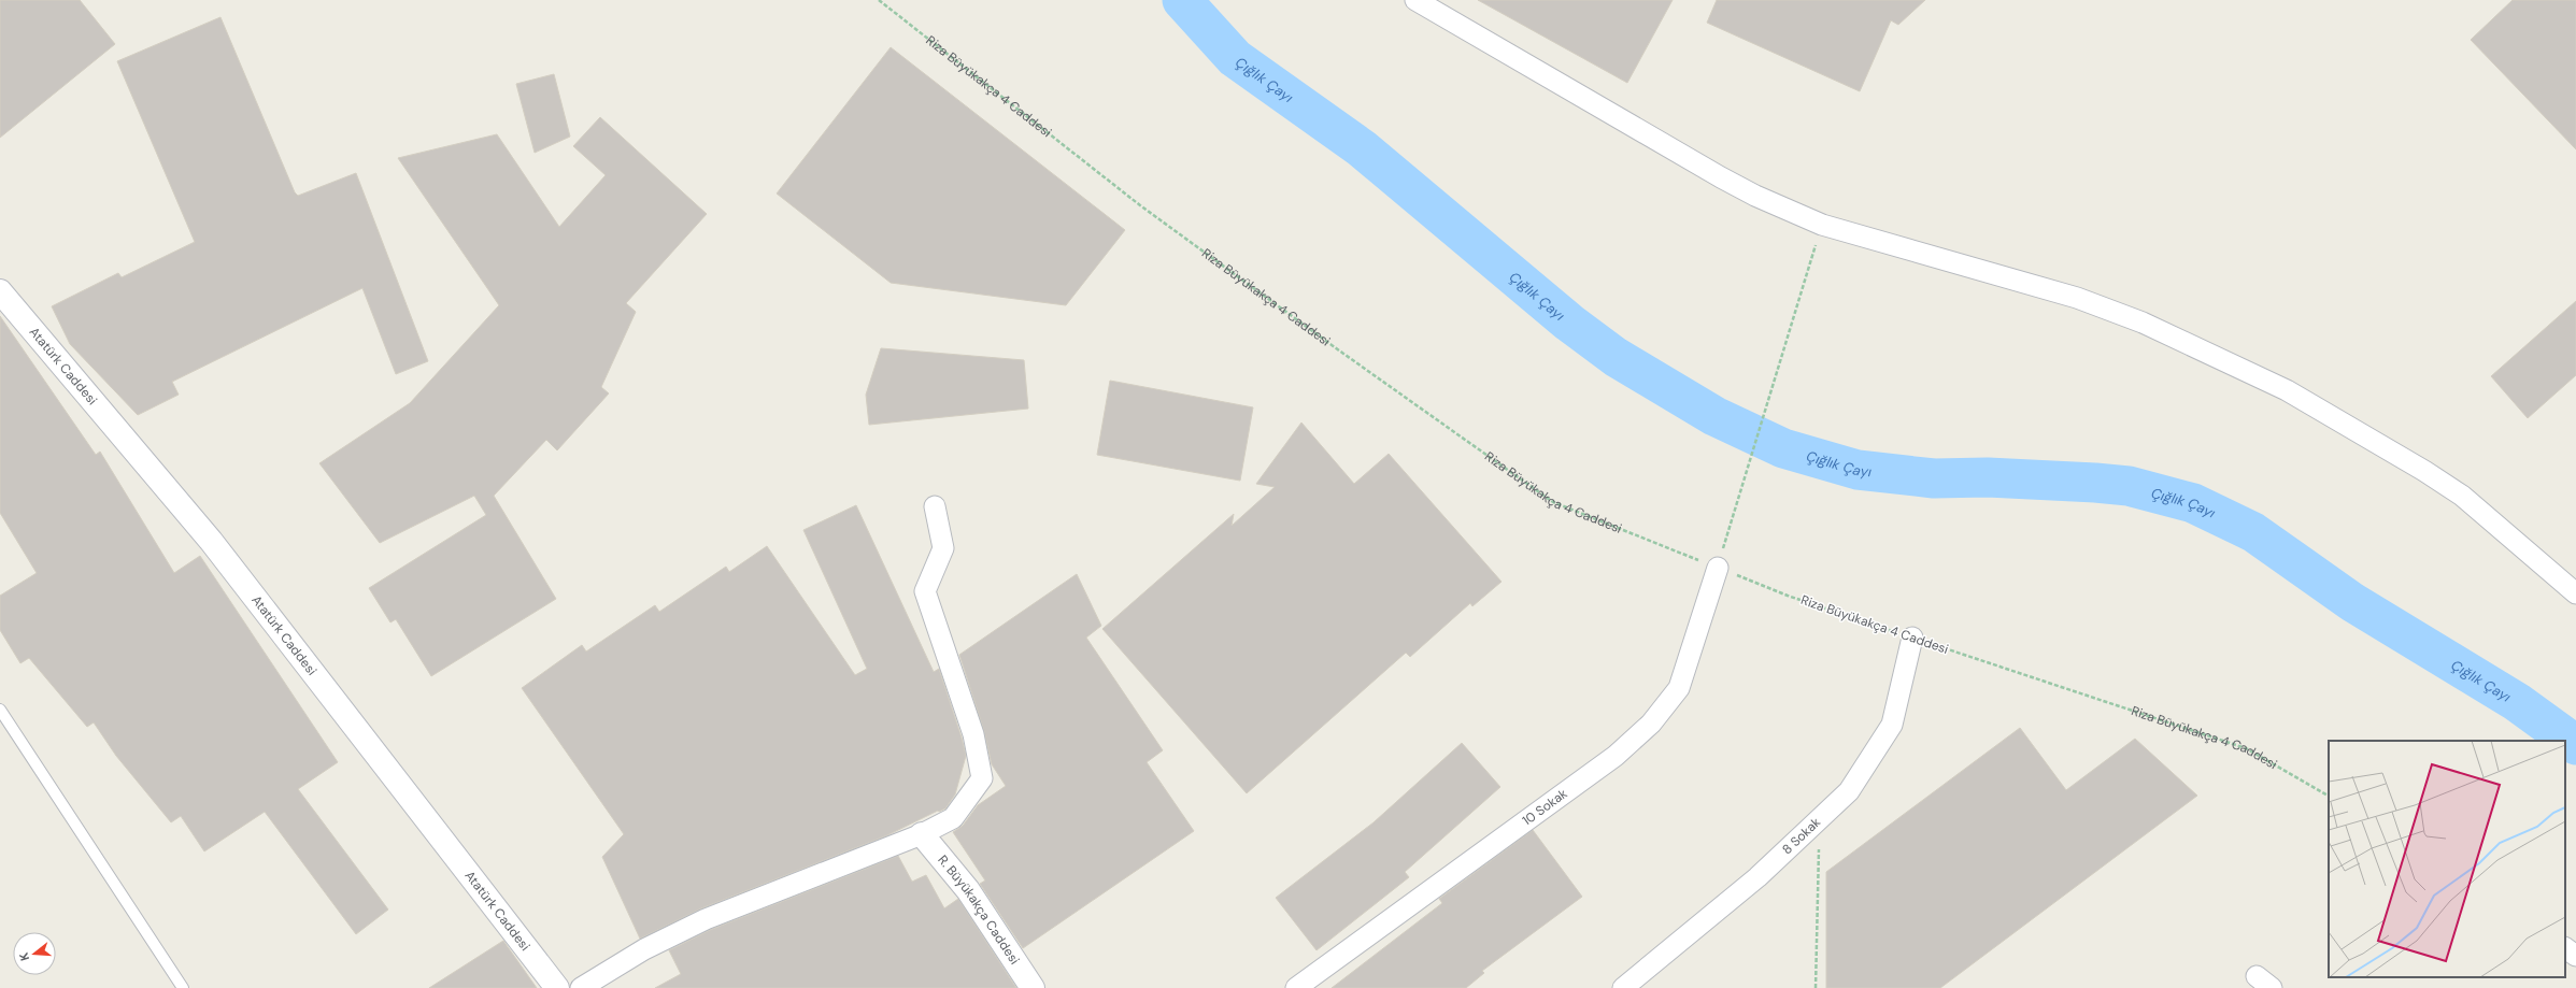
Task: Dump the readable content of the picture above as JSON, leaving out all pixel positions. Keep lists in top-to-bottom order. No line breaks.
{"streets":{"street":["Atatürk Caddesi","10 Sokak","8 Sokak","R. Büyükakça Caddesi"],"path":["Riza Büyükakça 4 Caddesi"]},"crossings":[["Riza Büyükakça 4 Caddesi","10 Sokak"],["Riza Büyükakça 4 Caddesi","8 Sokak"]],"water":["Çığlık Çayı"],"north":"left"}
